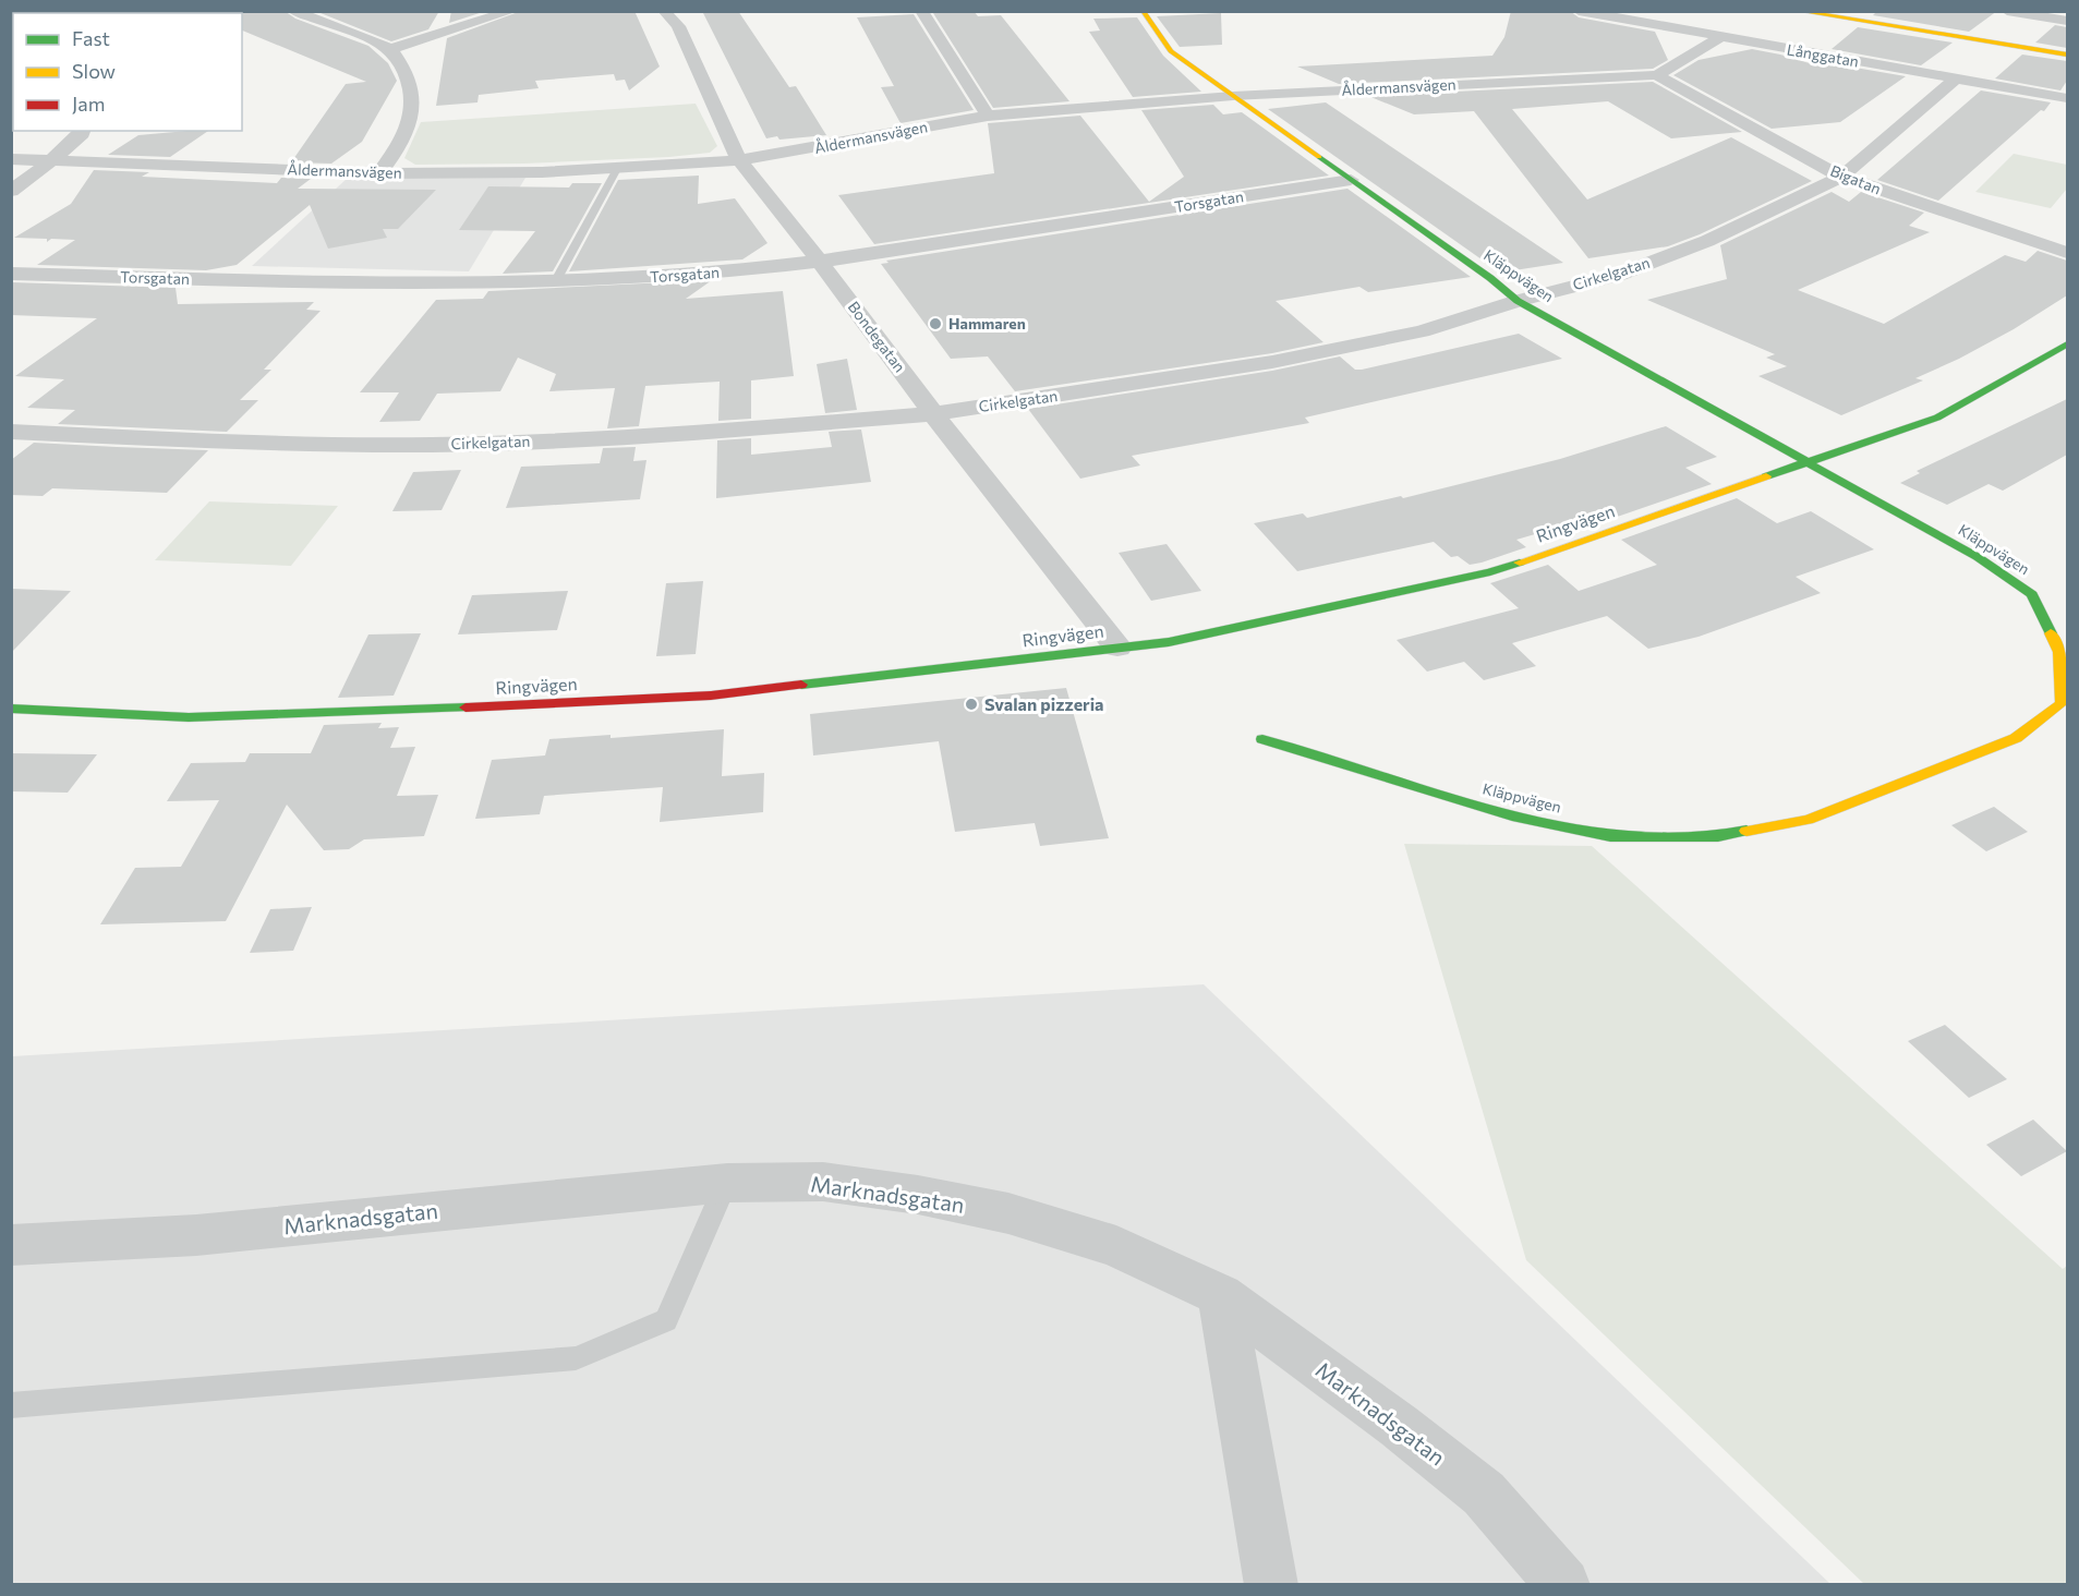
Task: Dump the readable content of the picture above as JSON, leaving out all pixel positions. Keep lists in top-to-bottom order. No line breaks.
{"streets":{"street":["Långgatan","Åldermansvägen","Bigatan","Torsgatan","Cirkelgatan","Kläppvägen","Bondegatan","Ringvägen","Marknadsgatan"]},"crossings":[["Långgatan","Åldermansvägen"],["Långgatan","Cirkelgatan"],["Åldermansvägen","Bigatan"],["Åldermansvägen","Kläppvägen"],["Åldermansvägen","Bondegatan"],["Bigatan","Cirkelgatan"],["Torsgatan","Kläppvägen"],["Torsgatan","Bondegatan"],["Cirkelgatan","Kläppvägen"],["Cirkelgatan","Bondegatan"],["Kläppvägen","Ringvägen"],["Bondegatan","Ringvägen"]],"places":["Hammaren","Svalan pizzeria"],"legend":["Fast","Slow","Jam"]}
